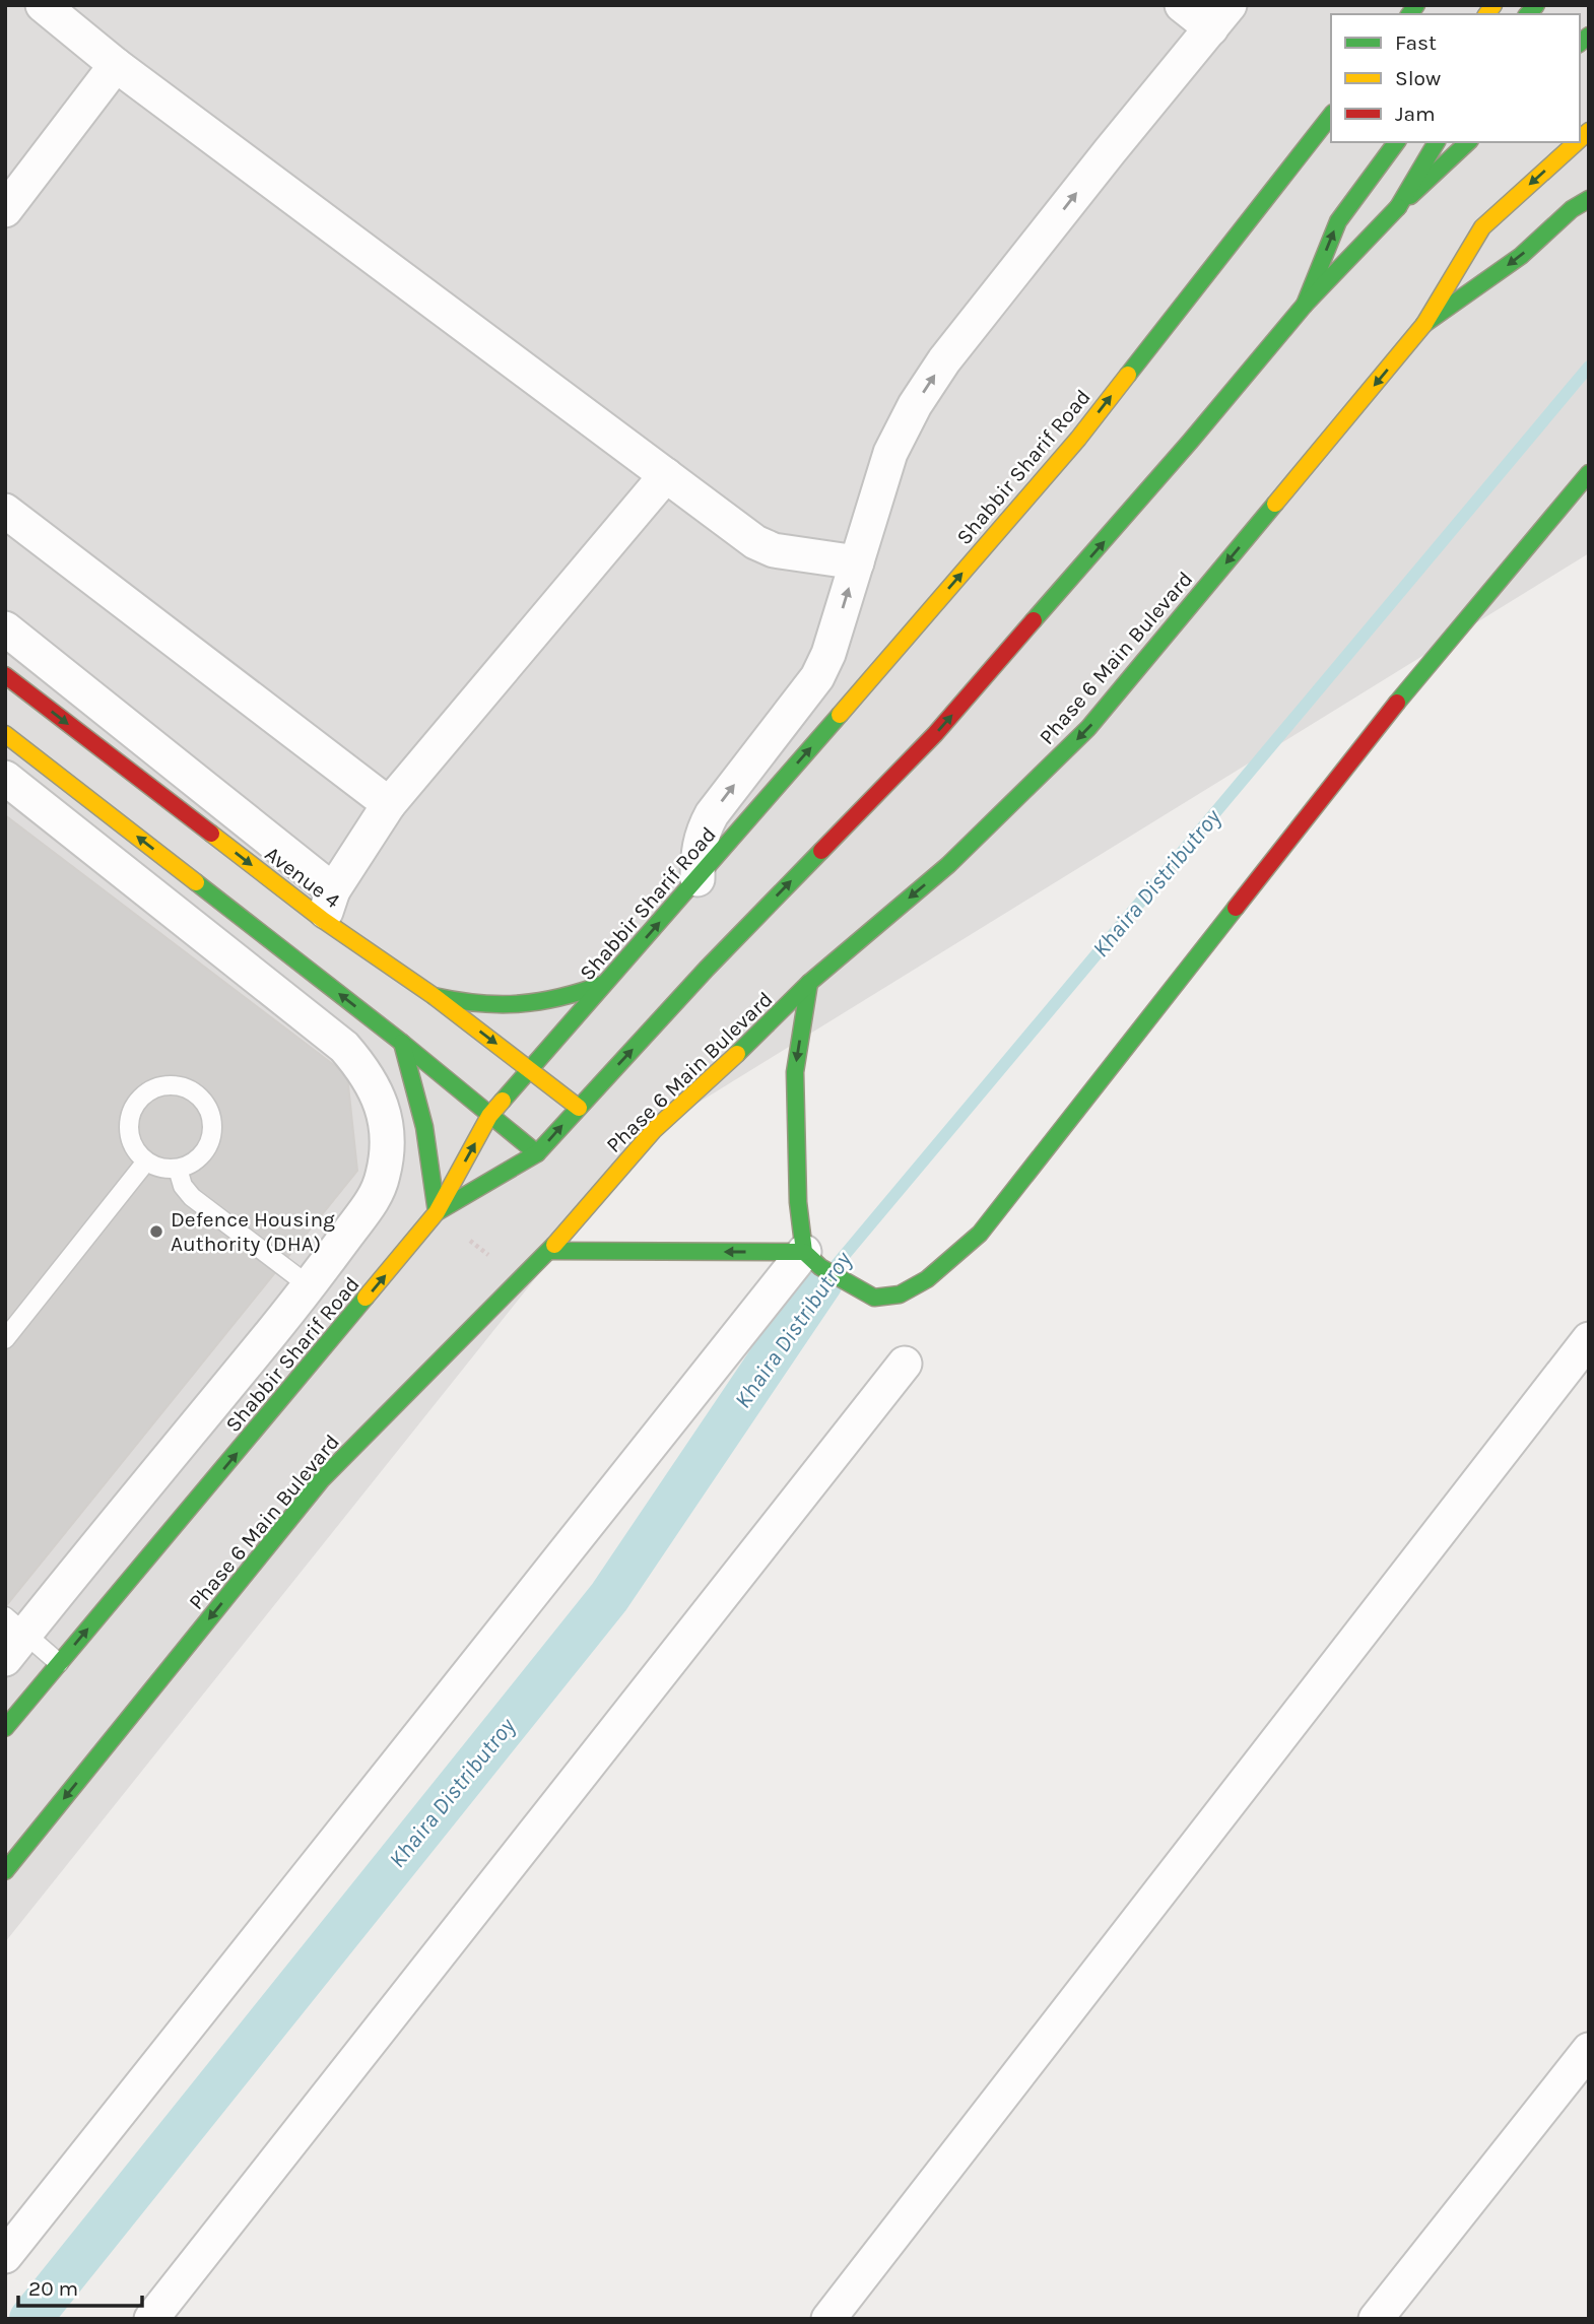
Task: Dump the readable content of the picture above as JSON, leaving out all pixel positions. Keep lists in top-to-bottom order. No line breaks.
{"streets":{"main road":["Shabbir Sharif Road","Phase 6 Main Bulevard","Avenue 4"]},"crossings":[["Shabbir Sharif Road","Avenue 4"]],"water":["Khaira Distributroy"],"places":["Defence Housing Authority (DHA)"],"legend":["Fast","Slow","Jam"],"scale_bar":"20 m"}
